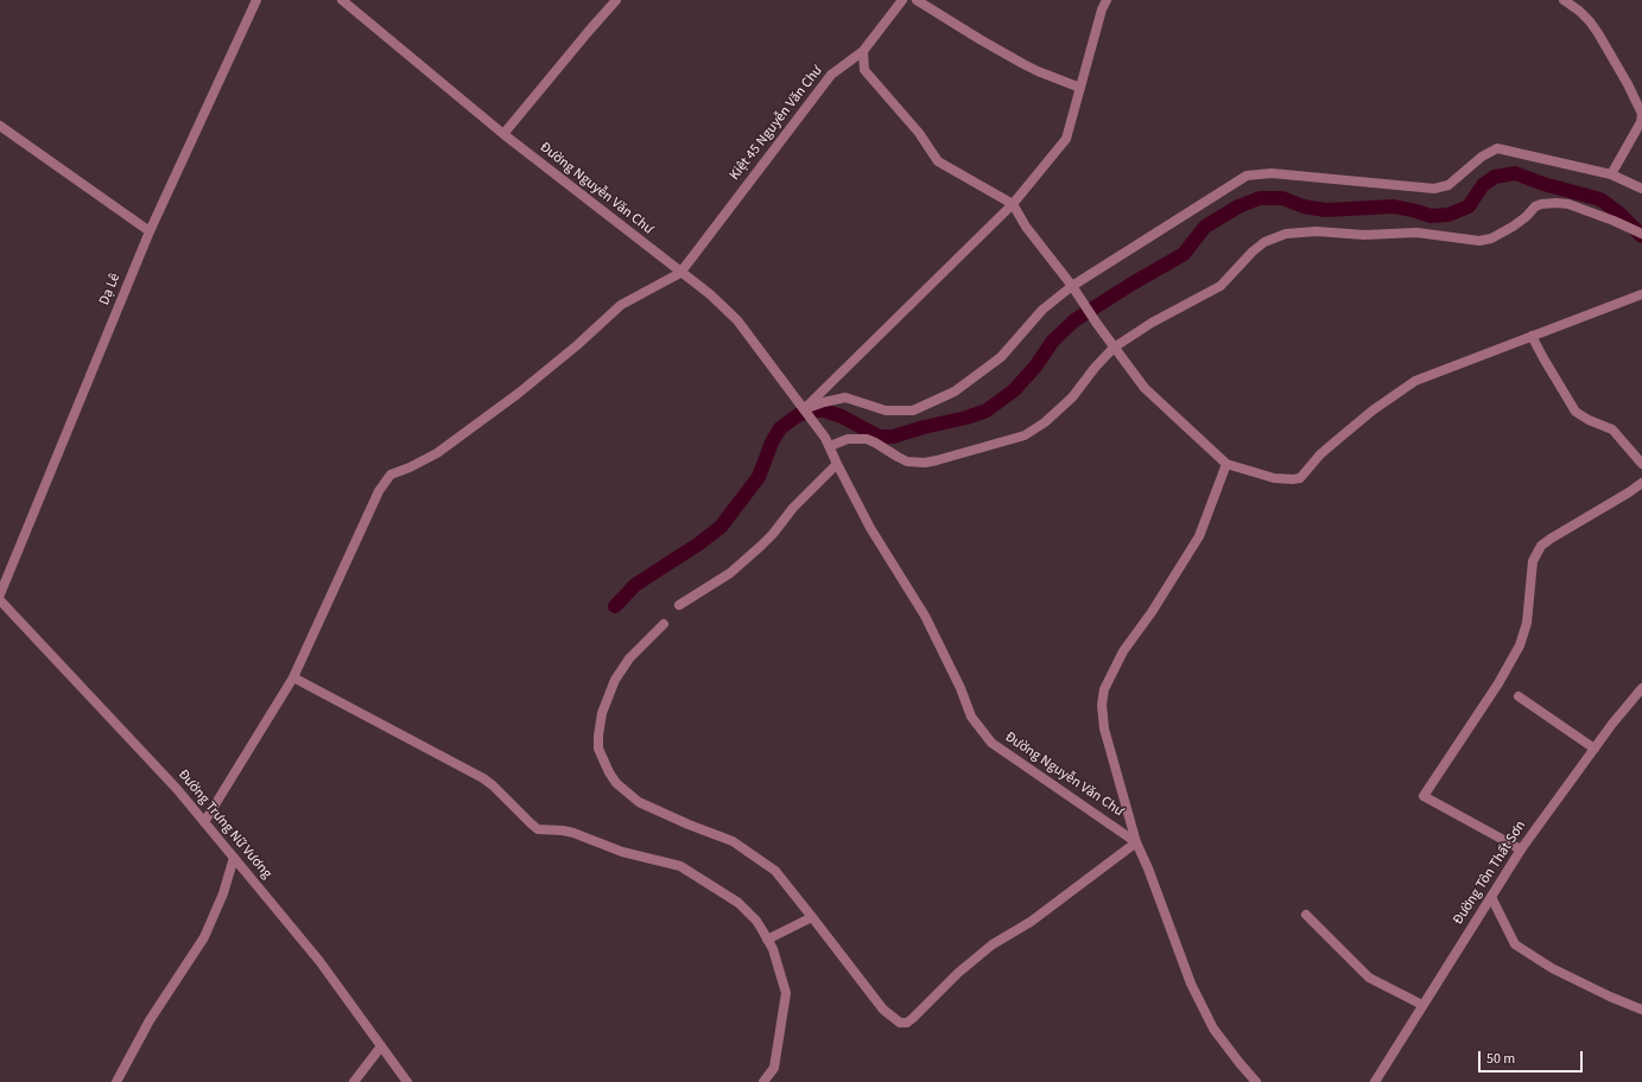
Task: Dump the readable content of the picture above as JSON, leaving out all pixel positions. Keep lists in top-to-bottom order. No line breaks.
{"streets":{"street":["Kiệt 45 Nguyễn Văn Chư","Đường Nguyễn Văn Chư","Dạ Lê","Đường Trưng Nữ Vương","Đường Tôn Thất Sơn"]},"crossings":[["Kiệt 45 Nguyễn Văn Chư","Đường Nguyễn Văn Chư"]],"scale_bar":"50 m"}
